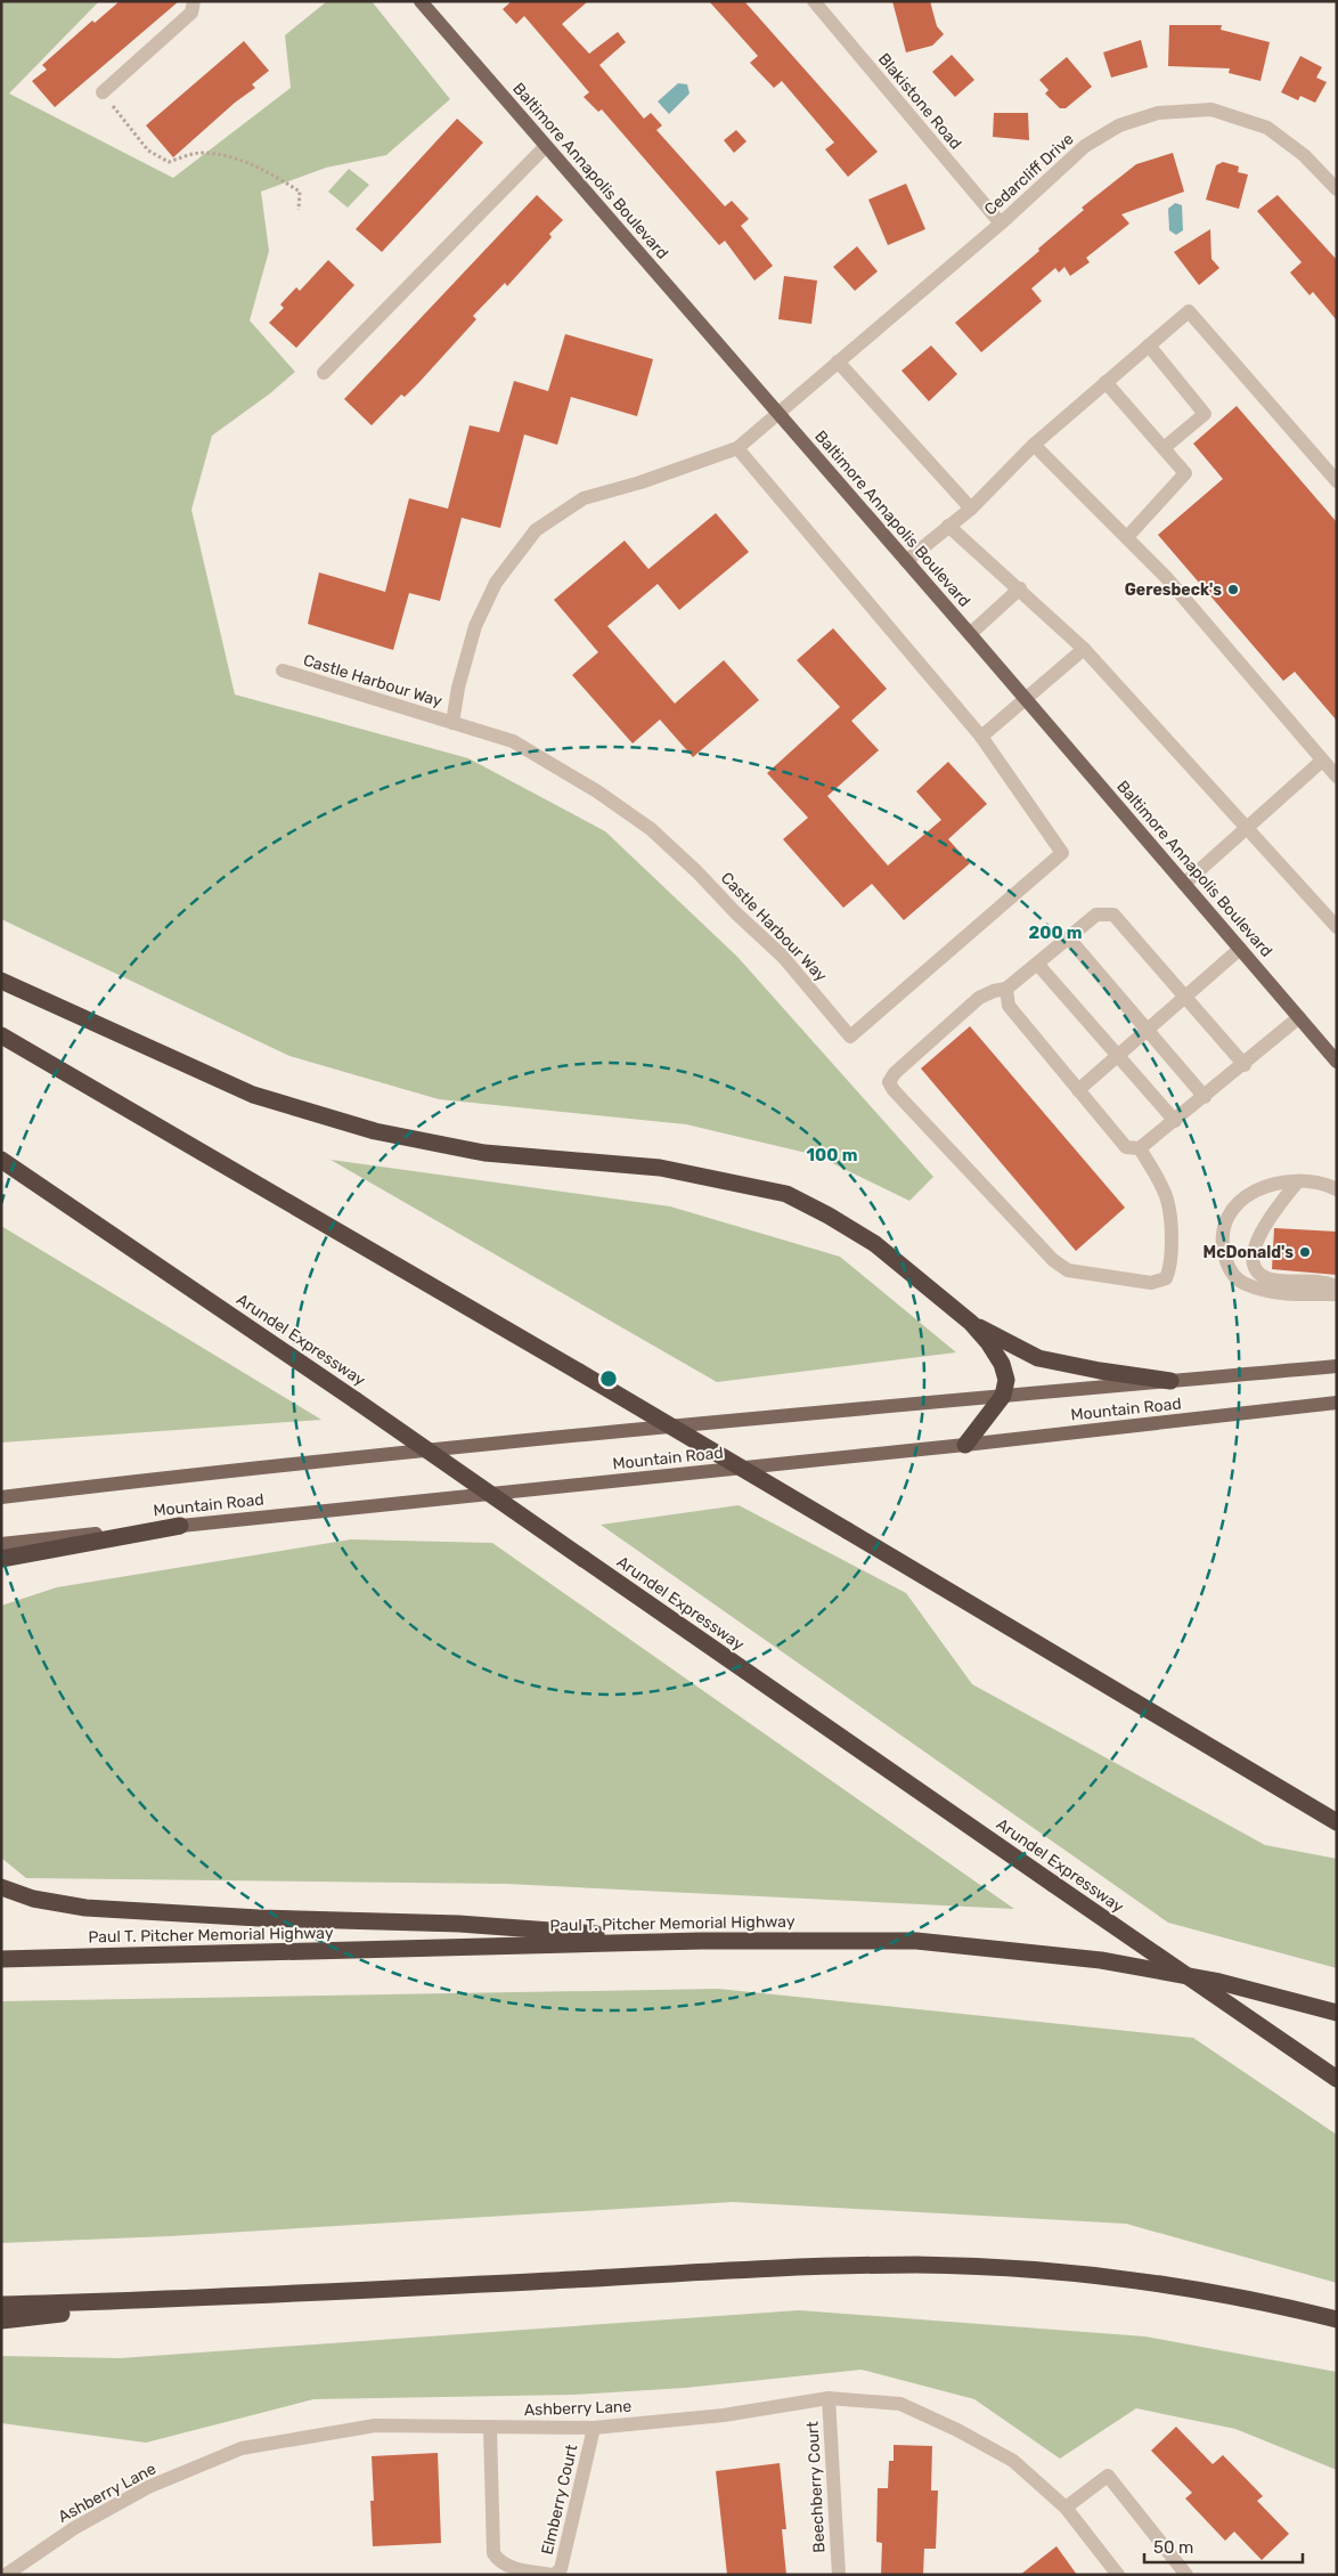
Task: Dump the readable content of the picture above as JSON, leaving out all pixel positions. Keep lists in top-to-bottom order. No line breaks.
{"streets":{"highway":["Arundel Expressway","Paul T. Pitcher Memorial Highway"],"main road":["Baltimore Annapolis Boulevard","Mountain Road"],"street":["Blakistone Road","Cedarcliff Drive","Castle Harbour Way","Ashberry Lane","Beechberry Court","Elmberry Court"]},"crossings":[["Blakistone Road","Cedarcliff Drive"],["Baltimore Annapolis Boulevard","Cedarcliff Drive"],["Baltimore Annapolis Boulevard","Castle Harbour Way"],["Cedarcliff Drive","Castle Harbour Way"],["Ashberry Lane","Beechberry Court"],["Ashberry Lane","Elmberry Court"]],"places":["Geresbeck's","McDonald's"],"scale_bar":"50 m","rings":["200 m","100 m"]}
